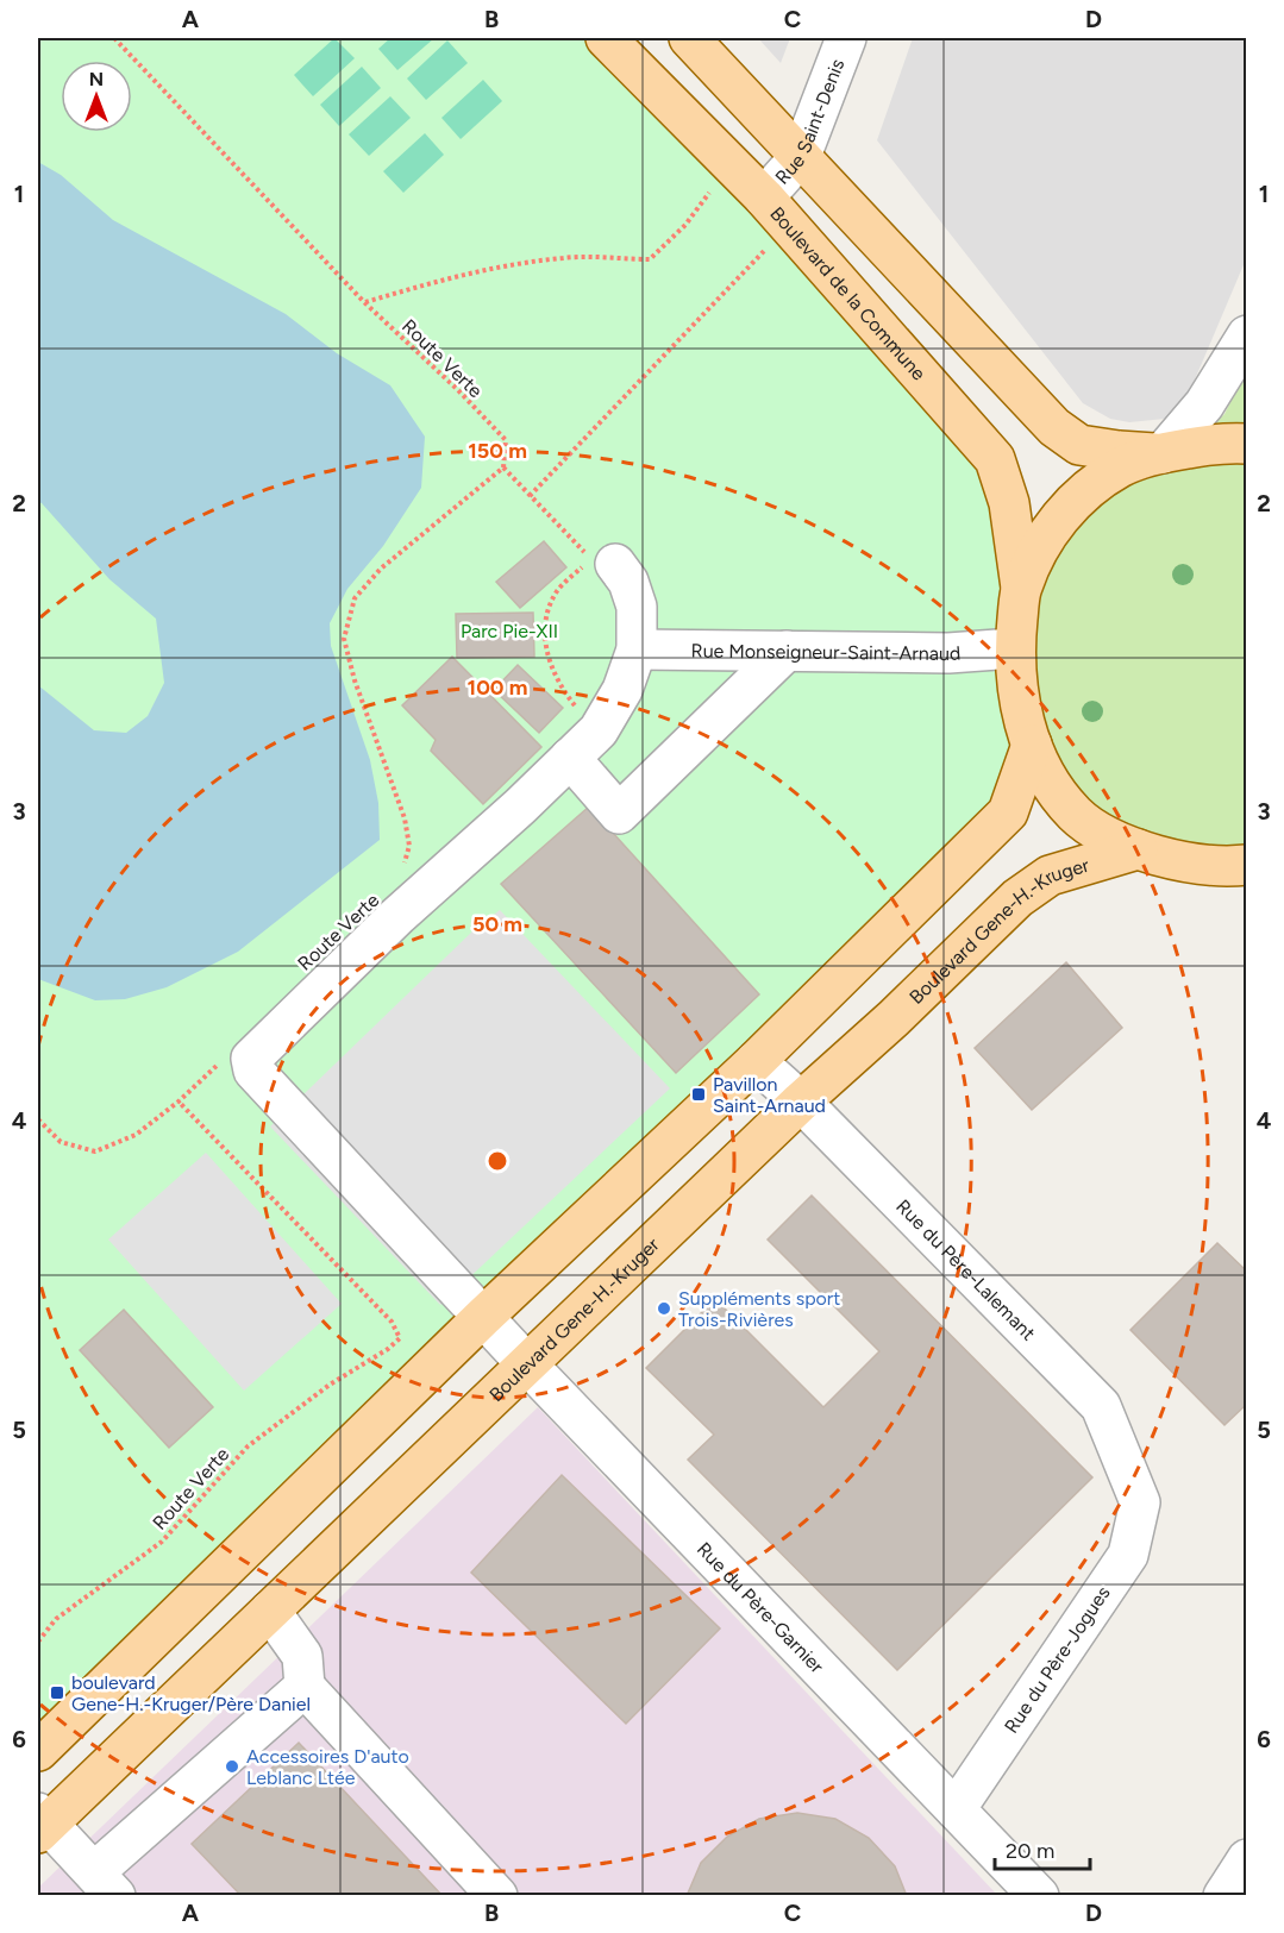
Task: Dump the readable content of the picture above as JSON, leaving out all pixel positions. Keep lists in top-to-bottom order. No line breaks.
{"streets":{"main road":["Boulevard de la Commune","Boulevard Gene-H.-Kruger"],"street":["Rue Saint-Denis","Rue Monseigneur-Saint-Arnaud","Rue du Père-Lalemant","Rue du Père-Garnier","Rue du Père-Jogues"],"path":["Route Verte"]},"crossings":[["Rue Saint-Denis","Boulevard de la Commune"],["Boulevard Gene-H.-Kruger","Rue du Père-Lalemant"],["Boulevard Gene-H.-Kruger","Rue du Père-Garnier"],["Rue du Père-Lalemant","Rue du Père-Jogues"],["Rue du Père-Garnier","Rue du Père-Jogues"]],"parks":["Parc Pie-XII"],"places":{"transit":["Pavillon Saint-Arnaud","boulevard Gene-H.-Kruger/Père Daniel"],"other":["Suppléments sport Trois-Rivières","Accessoires D'auto Leblanc Ltée"]},"scale_bar":"20 m","north":"top","grid":{"columns":["A","B","C","D"],"rows":["1","2","3","4","5","6"]},"rings":["150 m","100 m","50 m"]}
